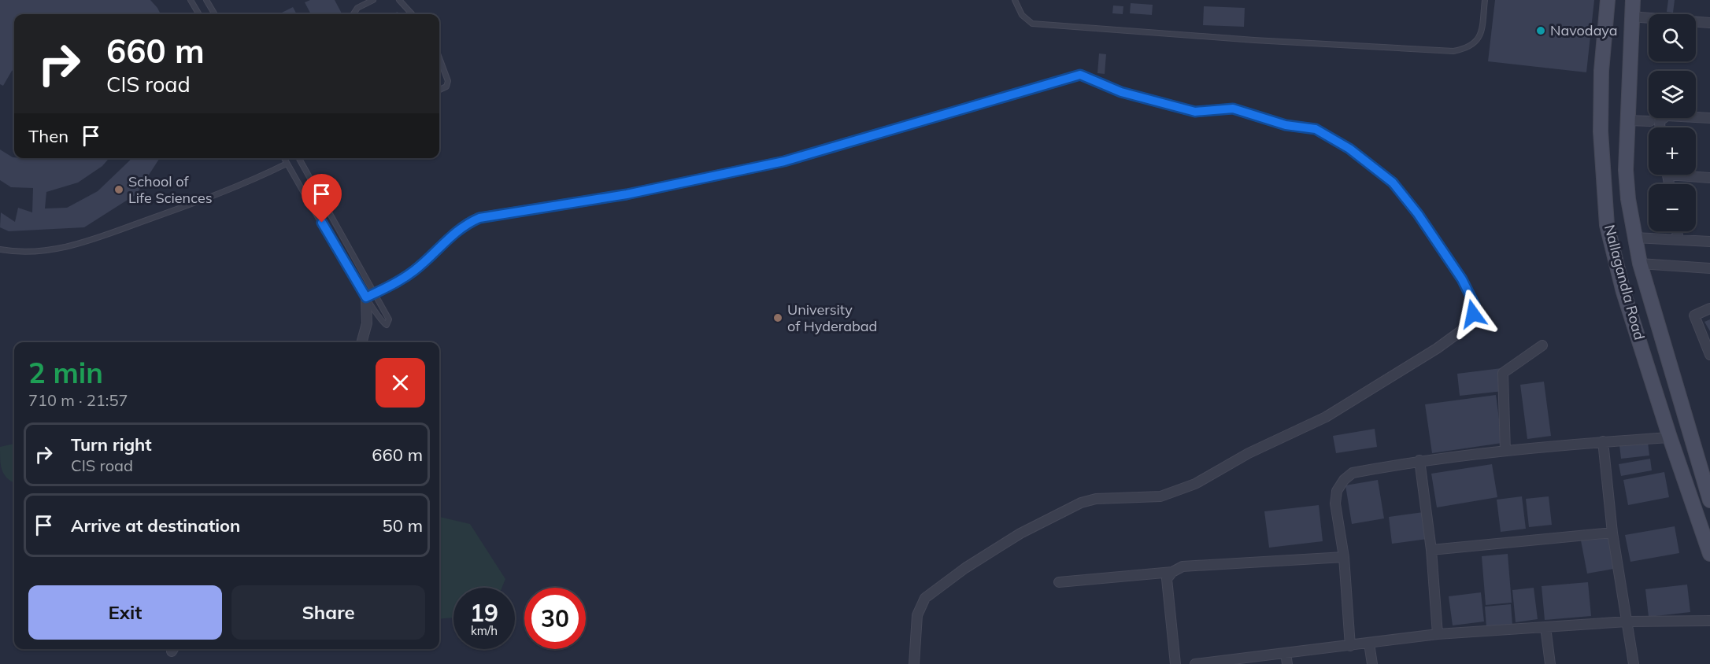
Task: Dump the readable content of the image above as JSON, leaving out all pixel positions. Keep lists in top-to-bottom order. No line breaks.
{"streets":{"main road":["Nallagandla Road"]},"places":["Navodaya","School of Life Sciences","University of Hyderabad"],"page":{"map_buttons":["+","−"],"turn":["660 m","CIS road"],"then":"Then","heading":["2 min","710 m · 21:57"],"list":[{"name":"Turn right","note":"CIS road","value":"660 m"},{"name":"Arrive at destination","value":"50 m"}],"buttons":["Exit","Share"],"speed":"19 km/h","limit":"30"}}
